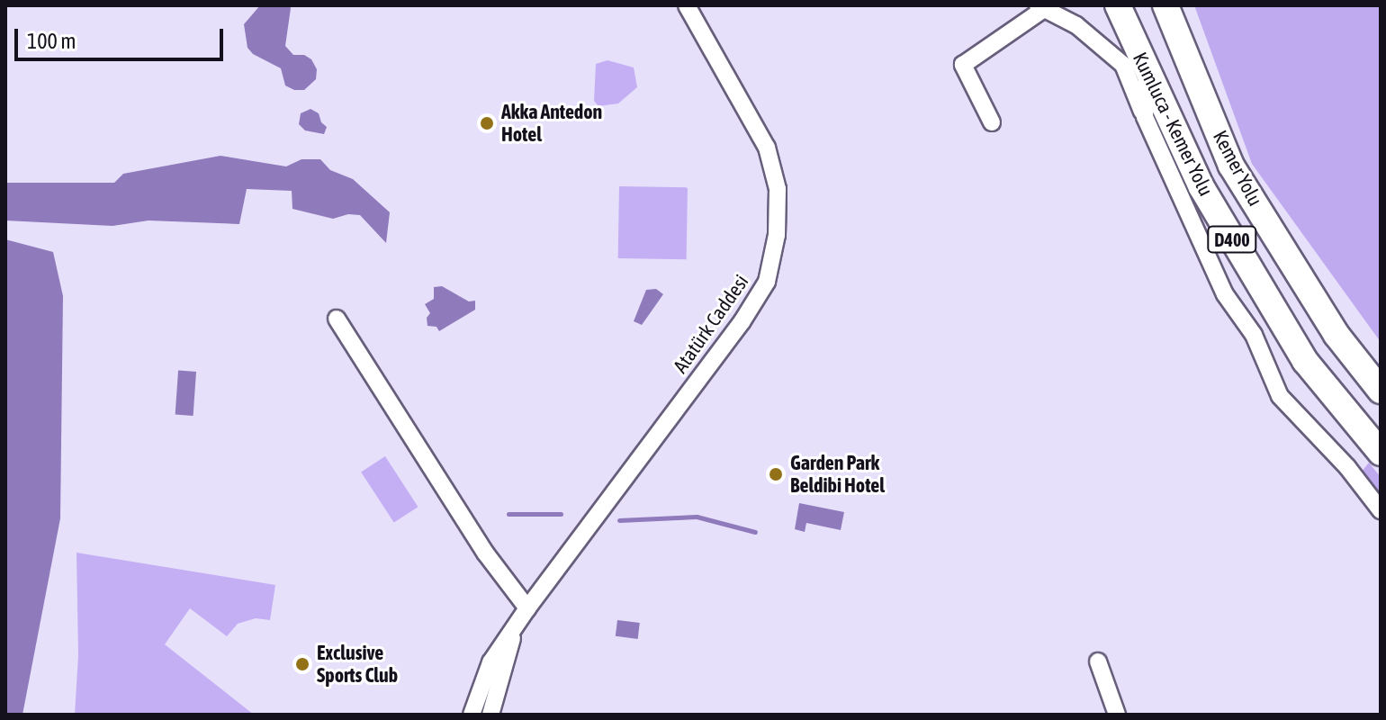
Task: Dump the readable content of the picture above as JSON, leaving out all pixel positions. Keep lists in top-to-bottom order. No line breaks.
{"streets":{"highway":["Kumluca - Kemer Yolu","Kemer Yolu","D400"],"street":["Atatürk Caddesi"]},"places":["Akka Antedon Hotel","Garden Park Beldibi Hotel","Exclusive Sports Club"],"scale_bar":"100 m"}
